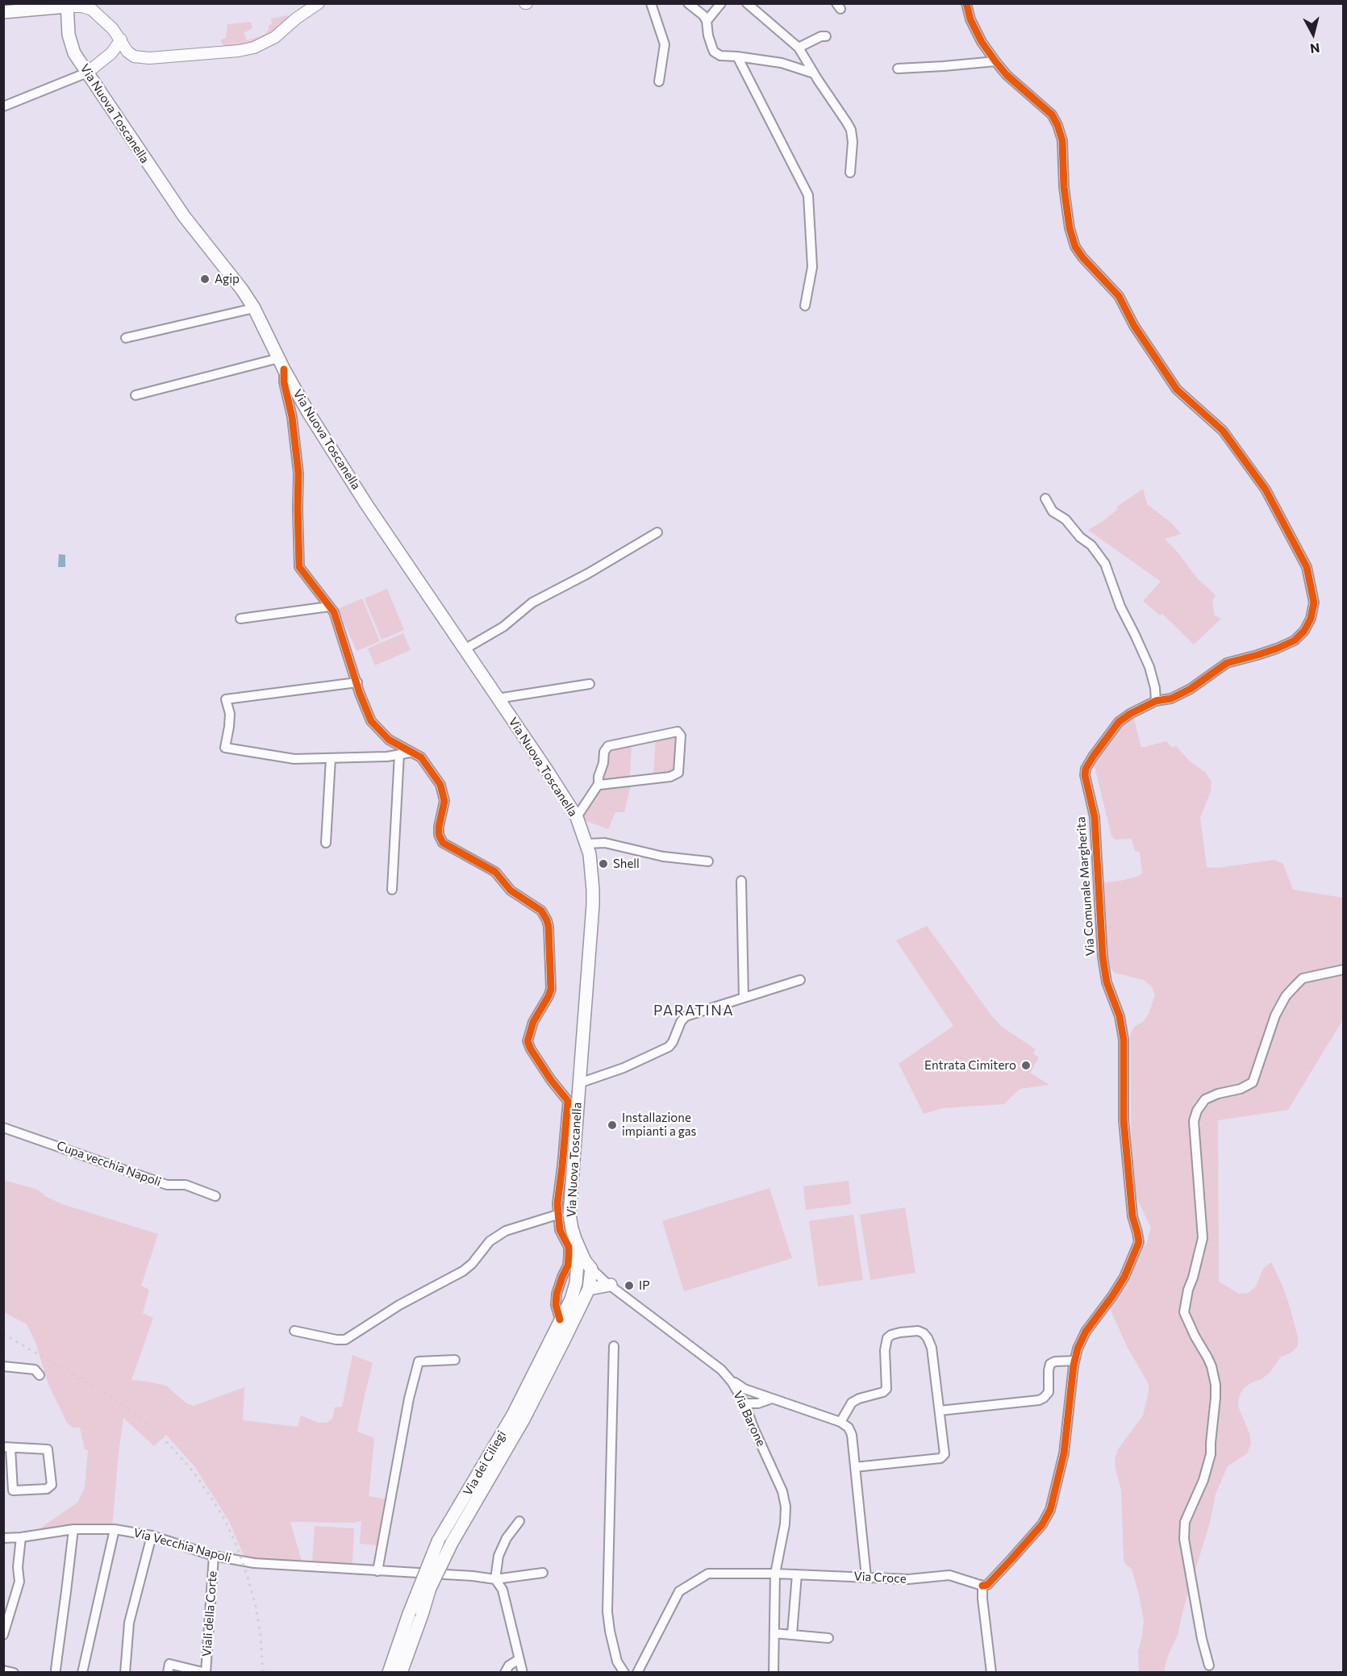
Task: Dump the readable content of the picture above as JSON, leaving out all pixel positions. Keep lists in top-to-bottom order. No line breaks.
{"streets":{"main road":["Via Nuova Toscanella","Via dei Ciliegi"],"street":["Via Comunale Margherita","Cupa vecchia Napoli","Via Barone","Via Vecchia Napoli","Via Croce","Viali della Corte"]},"crossings":[["Via Nuova Toscanella","Via Barone"],["Via Nuova Toscanella","Via dei Ciliegi"],["Via Comunale Margherita","Via Croce"],["Via Barone","Via dei Ciliegi"],["Via Barone","Via Croce"],["Via Vecchia Napoli","Viali della Corte"]],"districts":["PARATINA"],"places":["Agip","Shell","Entrata Cimitero","Installazione impianti a gas","IP"],"north":"bottom"}
